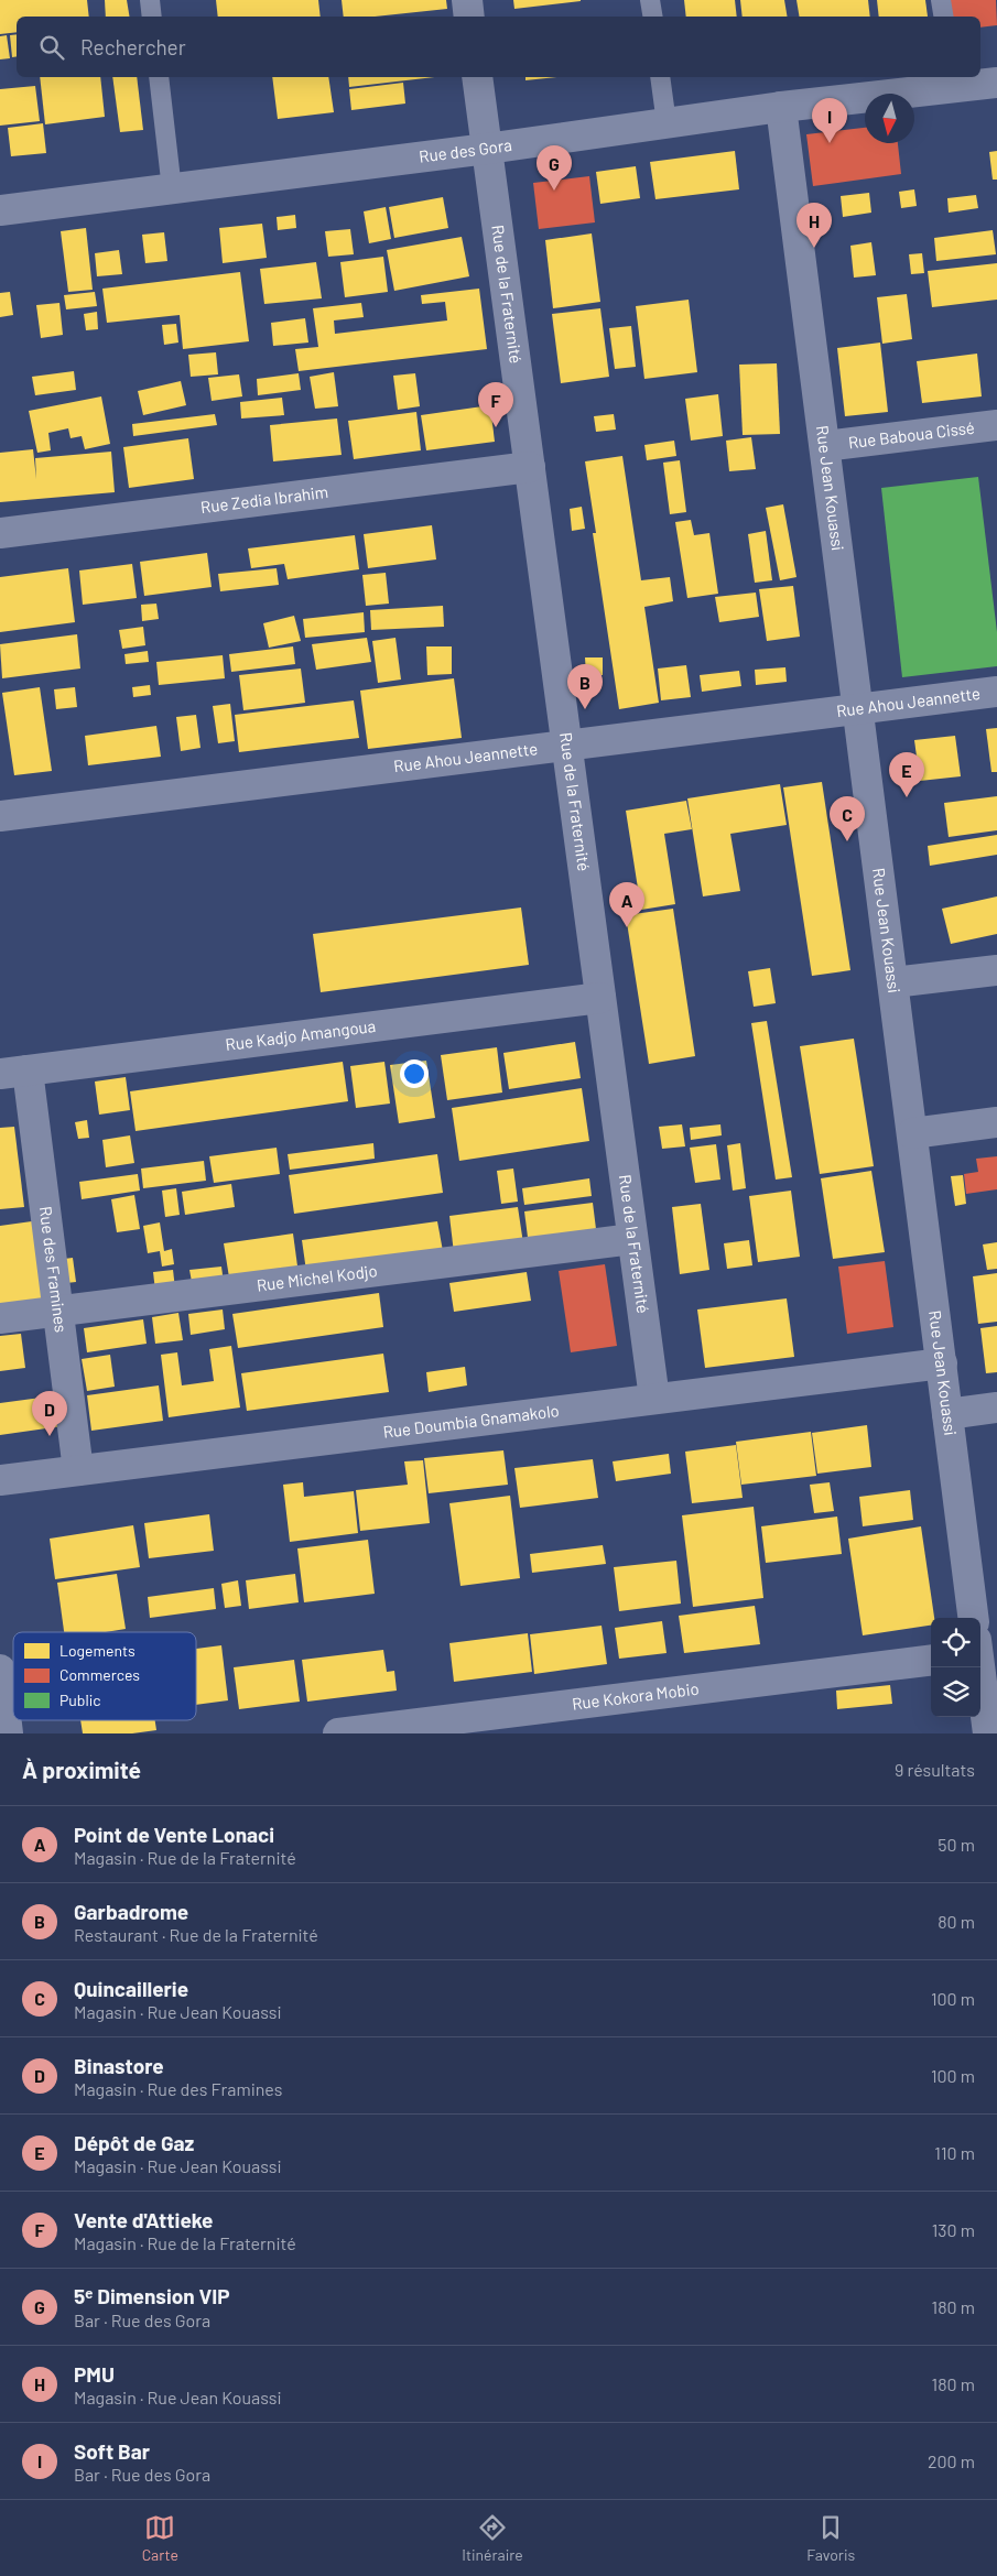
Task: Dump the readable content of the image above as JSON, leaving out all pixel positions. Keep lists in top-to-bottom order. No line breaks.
{"streets":{"street":["Rue des Gora","Rue de la Fraternité","Rue Baboua Cissé","Rue Jean Kouassi","Rue Zedia Ibrahim","Rue Ahou Jeannette","Rue Kadjo Amangoua","Rue des Framines","Rue Michel Kodjo","Rue Doumbia Gnamakolo","Rue Kokora Mobio"]},"crossings":[["Rue des Gora","Rue de la Fraternité"],["Rue des Gora","Rue Jean Kouassi"],["Rue de la Fraternité","Rue Zedia Ibrahim"],["Rue de la Fraternité","Rue Ahou Jeannette"],["Rue de la Fraternité","Rue Kadjo Amangoua"],["Rue de la Fraternité","Rue Michel Kodjo"],["Rue de la Fraternité","Rue Doumbia Gnamakolo"],["Rue Baboua Cissé","Rue Jean Kouassi"],["Rue Jean Kouassi","Rue Ahou Jeannette"],["Rue Jean Kouassi","Rue Doumbia Gnamakolo"],["Rue Kadjo Amangoua","Rue des Framines"],["Rue des Framines","Rue Michel Kodjo"],["Rue des Framines","Rue Doumbia Gnamakolo"]],"legend":["Logements","Commerces","Public"],"north":"bottom","page":{"search":"Rechercher","pins":["I","G","H","F","B","E","C","A","D"],"heading":["À proximité","9 résultats"],"list":[{"mark":"A","name":"Point de Vente Lonaci","note":"Magasin · Rue de la Fraternité","value":"50 m"},{"mark":"B","name":"Garbadrome","note":"Restaurant · Rue de la Fraternité","value":"80 m"},{"mark":"C","name":"Quincaillerie","note":"Magasin · Rue Jean Kouassi","value":"100 m"},{"mark":"D","name":"Binastore","note":"Magasin · Rue des Framines","value":"100 m"},{"mark":"E","name":"Dépôt de Gaz","note":"Magasin · Rue Jean Kouassi","value":"110 m"},{"mark":"F","name":"Vente d'Attieke","note":"Magasin · Rue de la Fraternité","value":"130 m"},{"mark":"G","name":"5ᵉ Dimension VIP","note":"Bar · Rue des Gora","value":"180 m"},{"mark":"H","name":"PMU","note":"Magasin · Rue Jean Kouassi","value":"180 m"},{"mark":"I","name":"Soft Bar","note":"Bar · Rue des Gora","value":"200 m"}],"nav":["Carte","Itinéraire","Favoris"]}}
